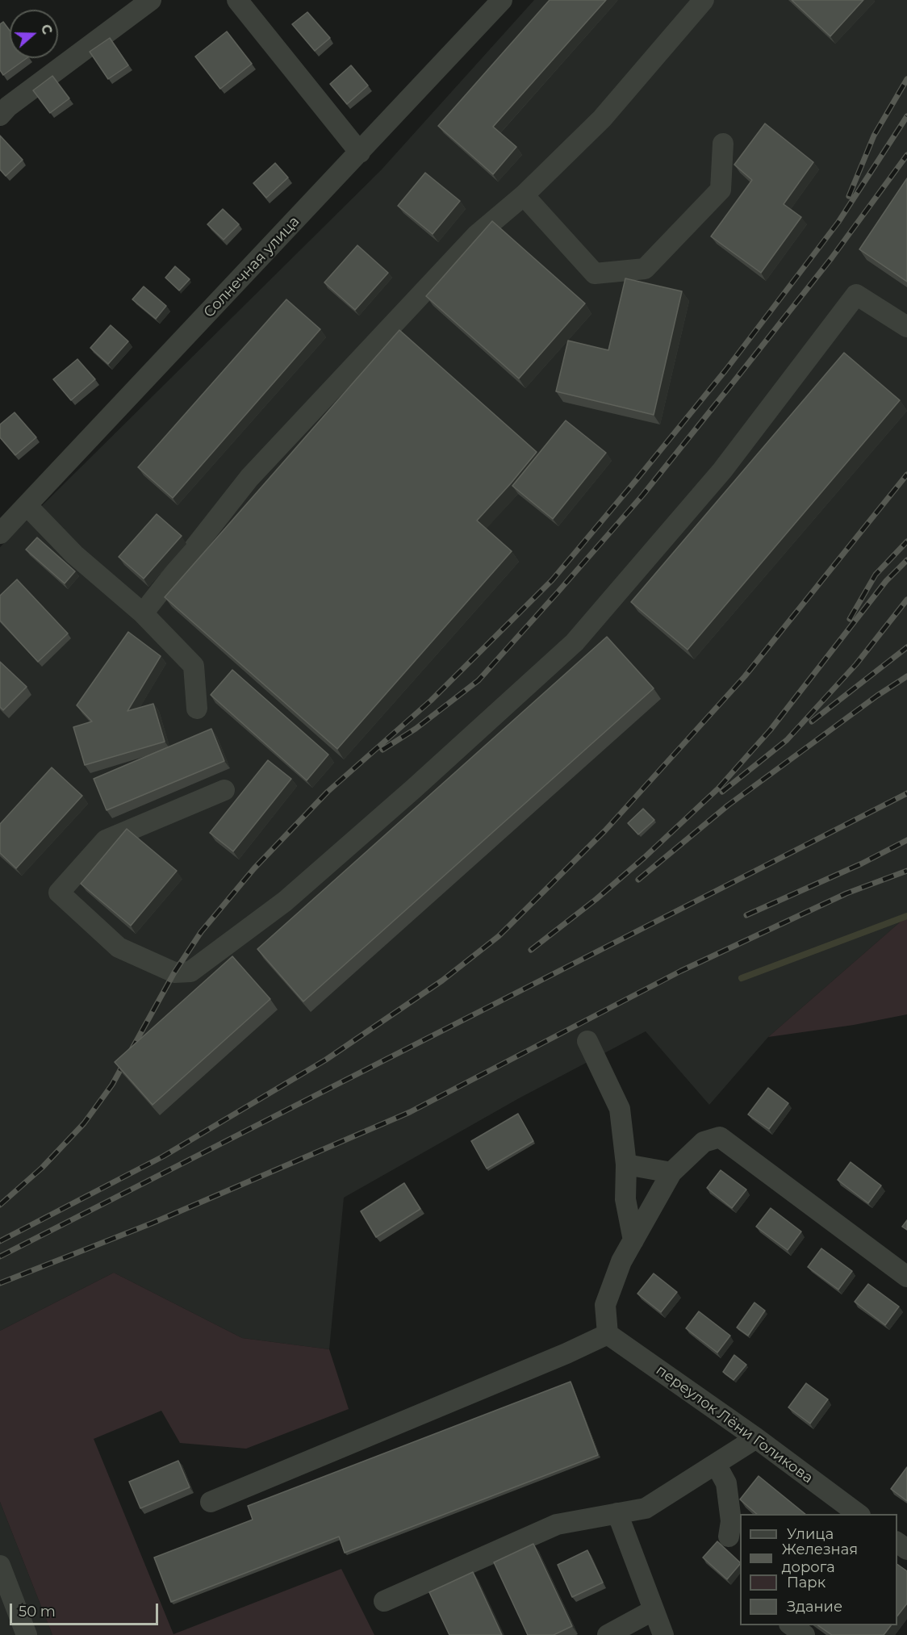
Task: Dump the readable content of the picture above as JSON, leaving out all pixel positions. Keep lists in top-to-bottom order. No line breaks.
{"streets":{"street":["Солнечная улица","переулок Лёни Голикова"]},"legend":["Улица","Железная дорога","Парк","Здание"],"scale_bar":"50 m","north":"right"}
